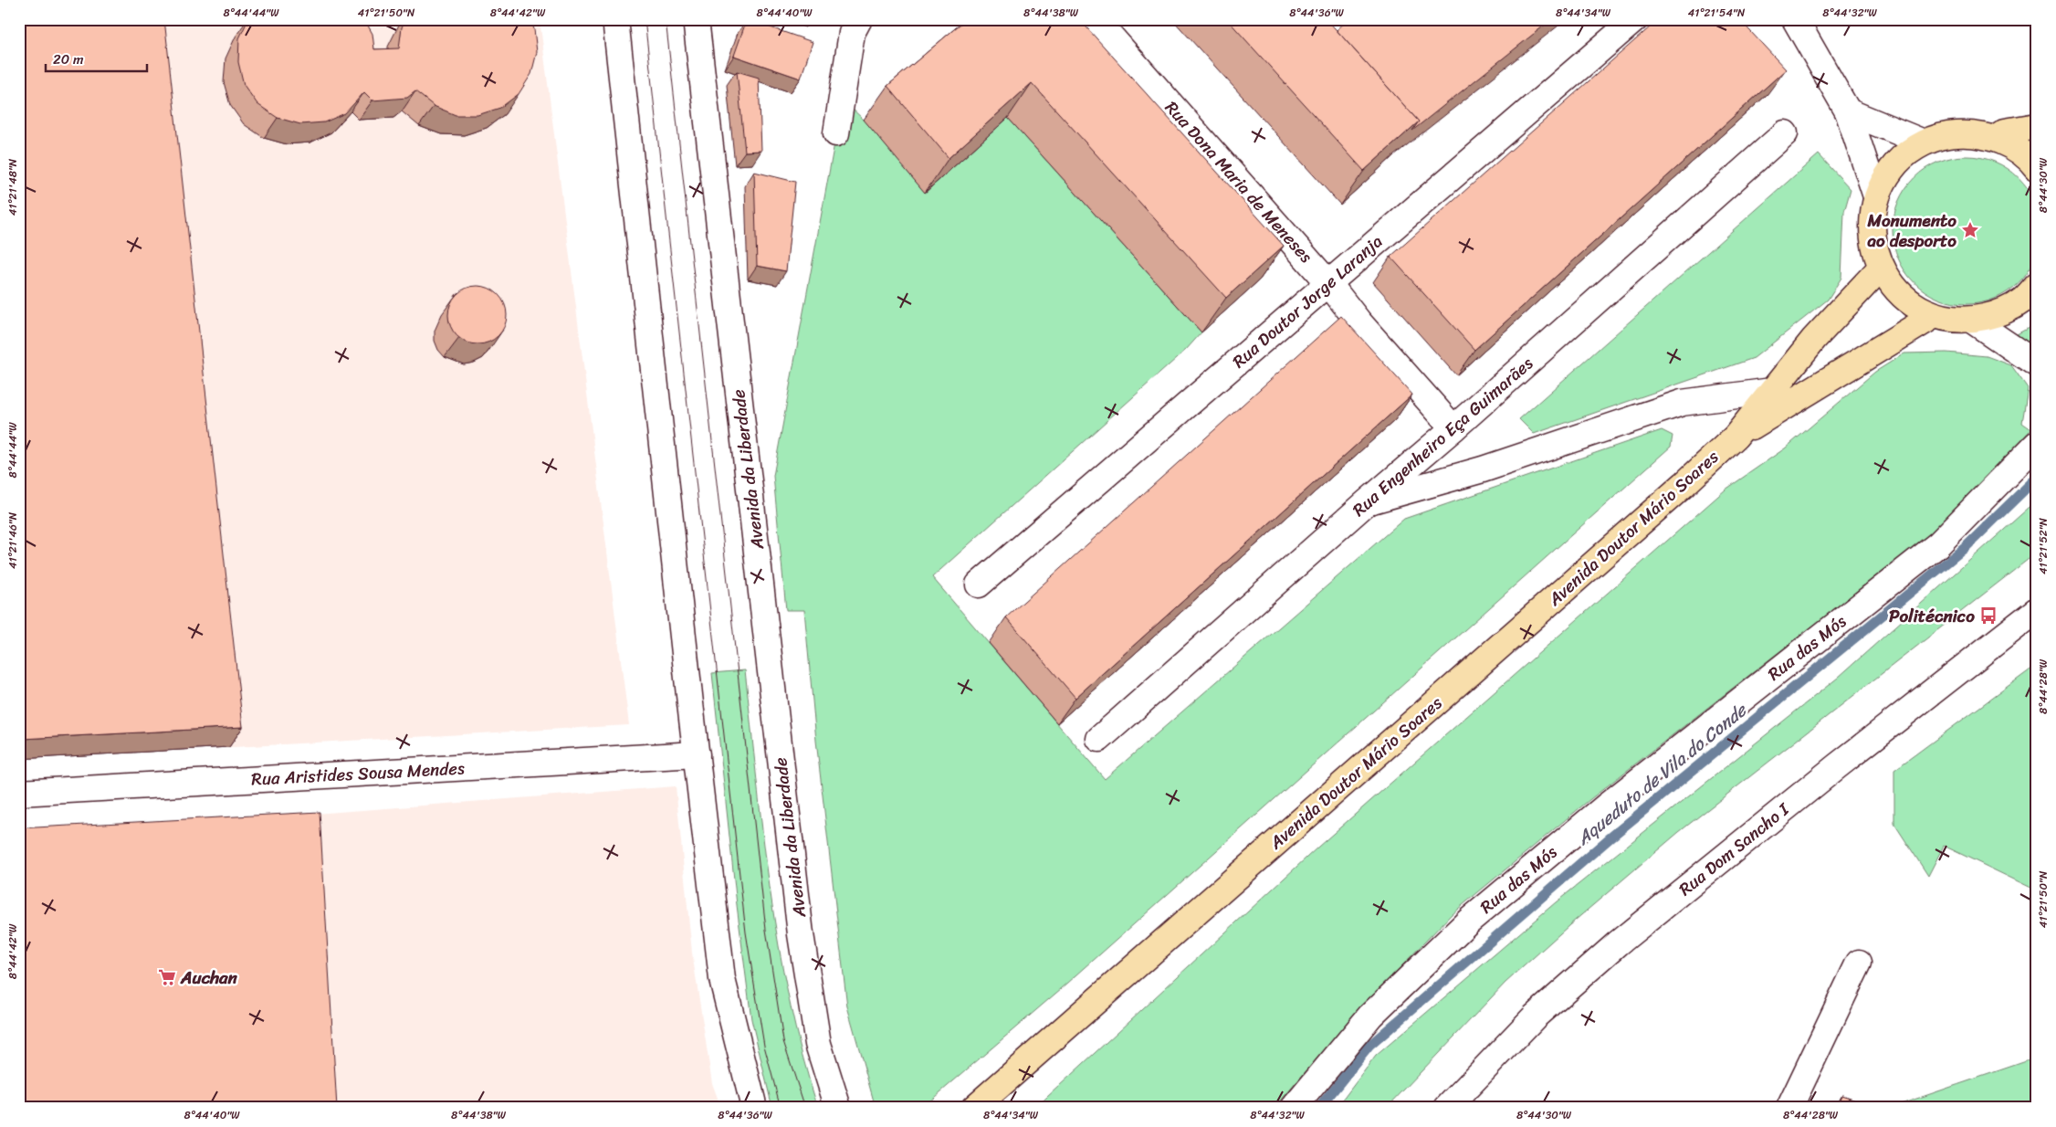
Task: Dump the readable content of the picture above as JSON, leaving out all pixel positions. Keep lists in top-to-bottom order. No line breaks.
{"streets":{"main road":["Avenida Doutor Mário Soares"],"street":["Rua Dona Maria de Meneses","Rua Doutor Jorge Laranja","Rua Engenheiro Eça Guimarães","Avenida da Liberdade","Rua das Mós","Rua Aristides Sousa Mendes","Rua Dom Sancho I"]},"crossings":[["Rua Dona Maria de Meneses","Rua Doutor Jorge Laranja"],["Rua Dona Maria de Meneses","Rua Engenheiro Eça Guimarães"]],"water":["Aqueduto de Vila do Conde"],"places":{"place":["Monumento ao desporto"],"bus stop":["Politécnico"],"supermarket":["Auchan"]},"scale_bar":"20 m","coordinates":["8°44'44\"W","41°21'50\"N","8°44'42\"W","8°44'40\"W","8°44'38\"W","8°44'36\"W","8°44'34\"W","41°21'54\"N","8°44'32\"W","8°44'30\"W","41°21'48\"N","41°21'46\"N","41°21'52\"N","8°44'28\"W"]}
